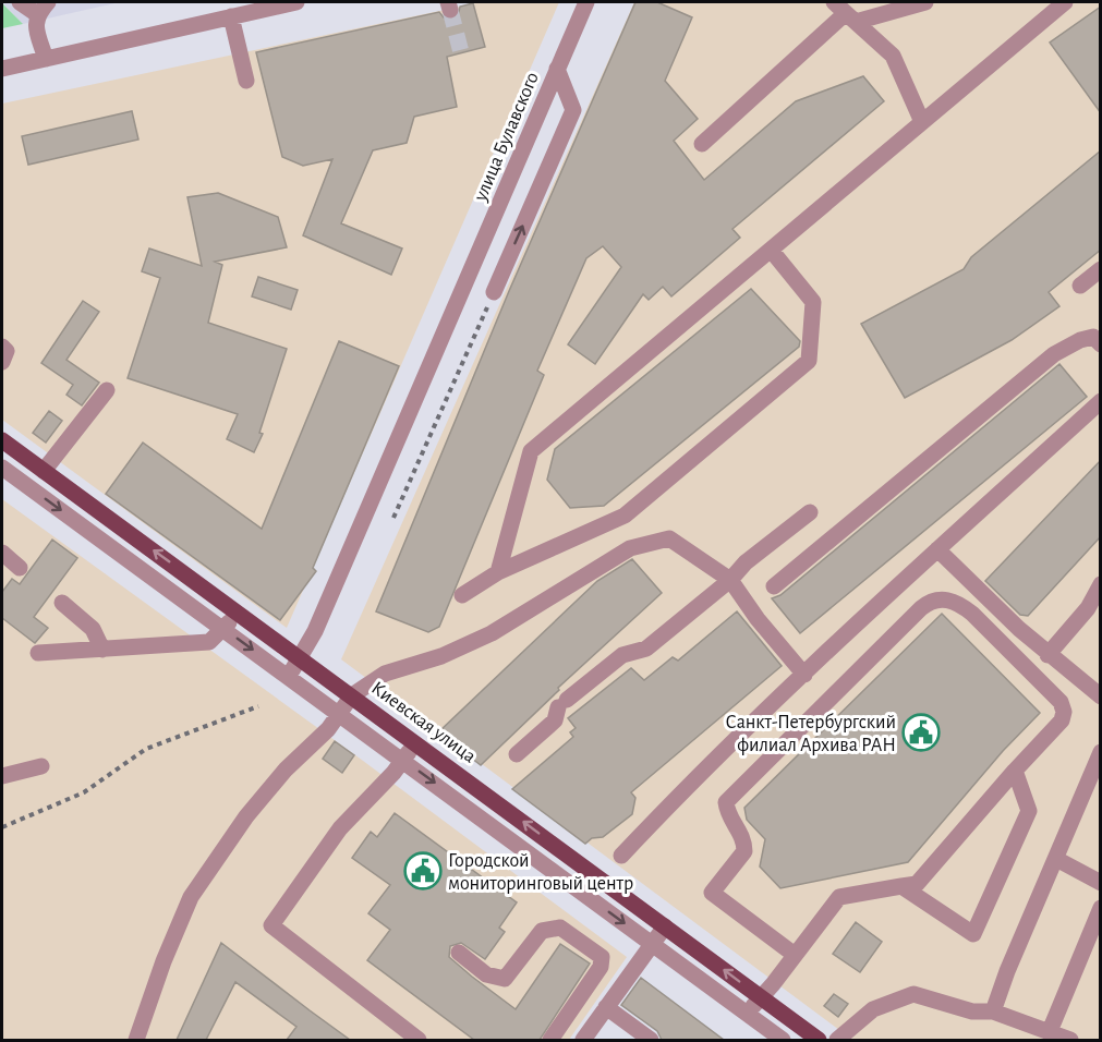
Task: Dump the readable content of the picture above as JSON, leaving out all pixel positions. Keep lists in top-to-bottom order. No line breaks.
{"streets":{"main road":["Киевская улица"],"street":["улица Булавского"]},"crossings":[["улица Булавского","Киевская улица"]],"one_way":["Киевская улица"],"places":{"public building":["Санкт-Петербургский филиал Архива РАН","Городской мониторинговый центр"]}}
